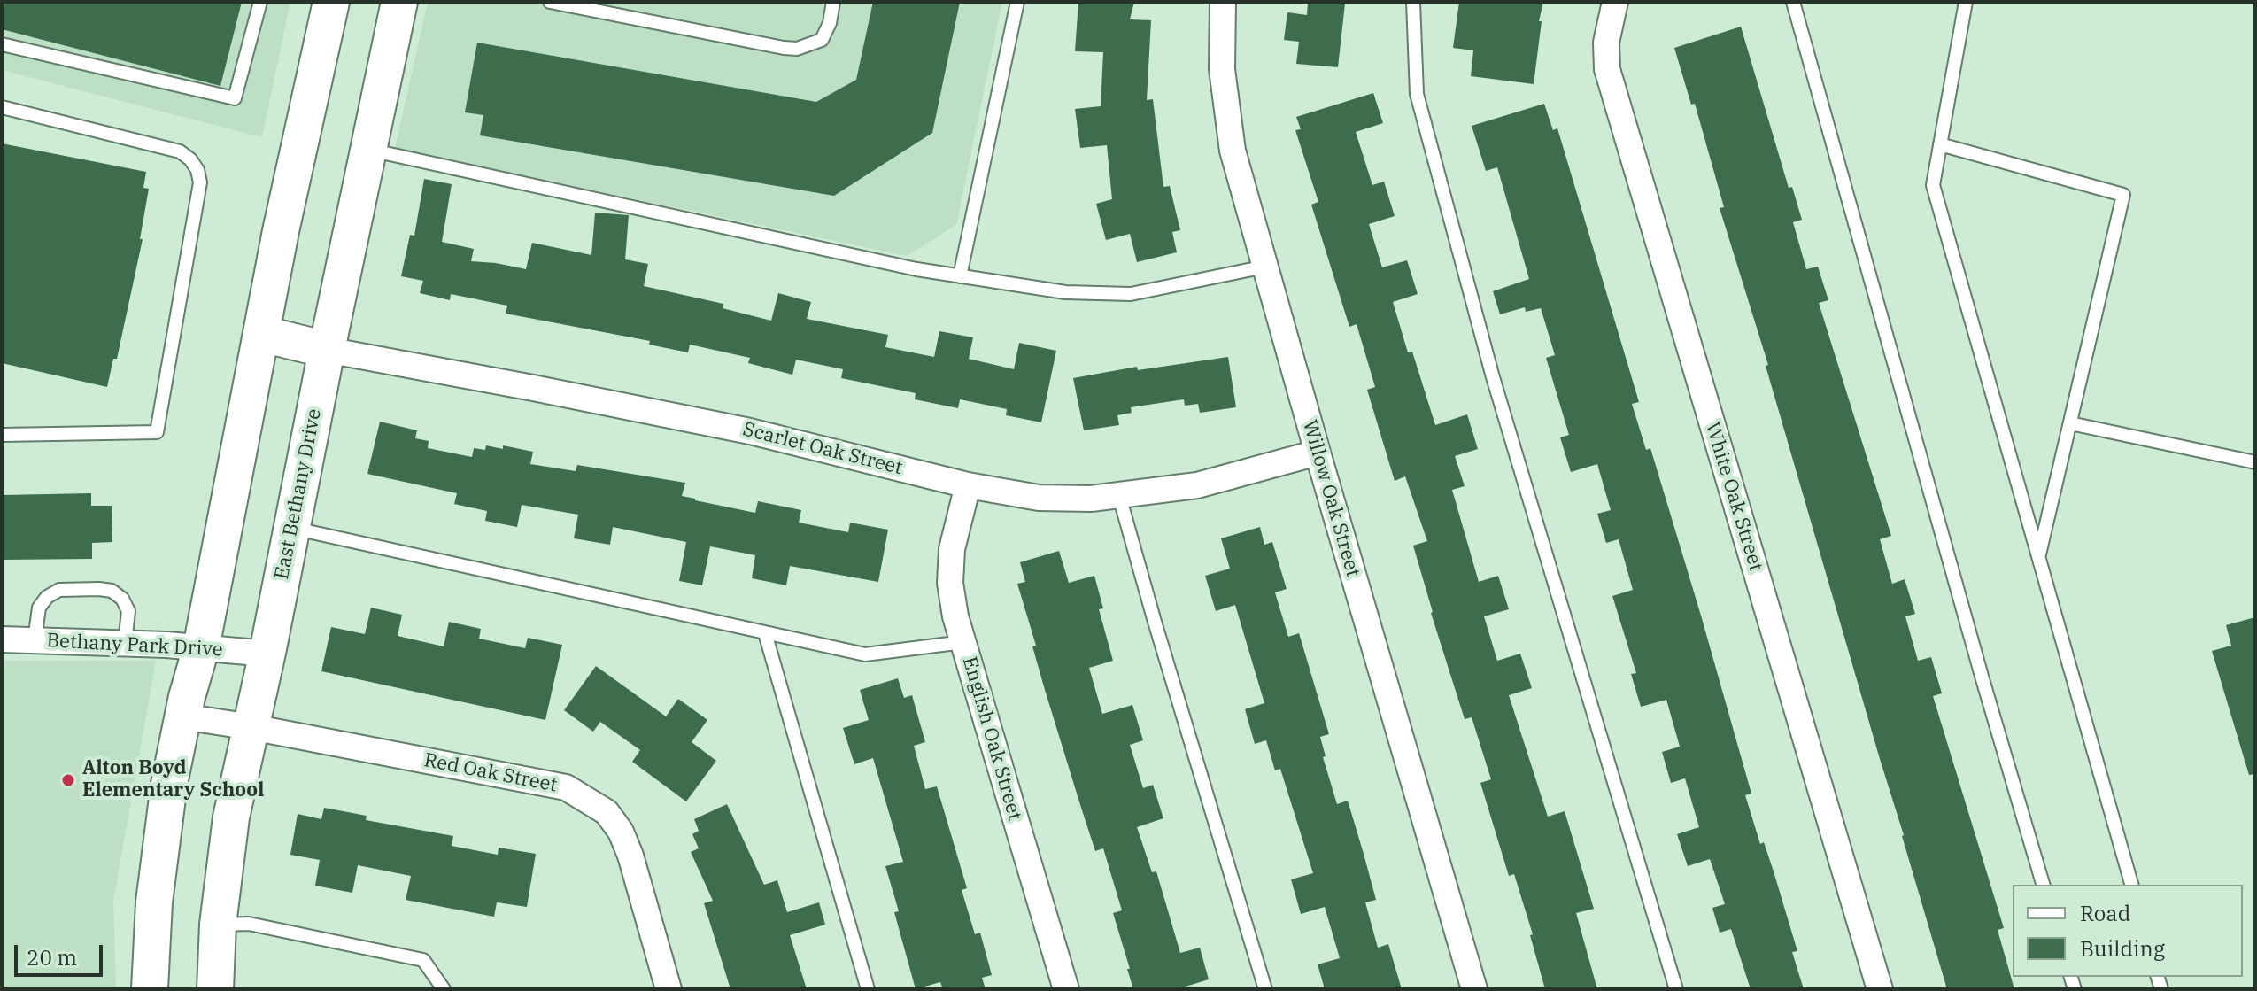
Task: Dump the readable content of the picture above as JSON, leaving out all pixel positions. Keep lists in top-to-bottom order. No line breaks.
{"streets":{"main road":["East Bethany Drive"],"street":["Scarlet Oak Street","White Oak Street","Willow Oak Street","Bethany Park Drive","English Oak Street","Red Oak Street"]},"crossings":[["Scarlet Oak Street","East Bethany Drive"],["Scarlet Oak Street","Willow Oak Street"],["Scarlet Oak Street","English Oak Street"],["East Bethany Drive","Bethany Park Drive"],["East Bethany Drive","Red Oak Street"]],"places":["Alton Boyd Elementary School"],"legend":["Road","Building"],"scale_bar":"20 m"}
